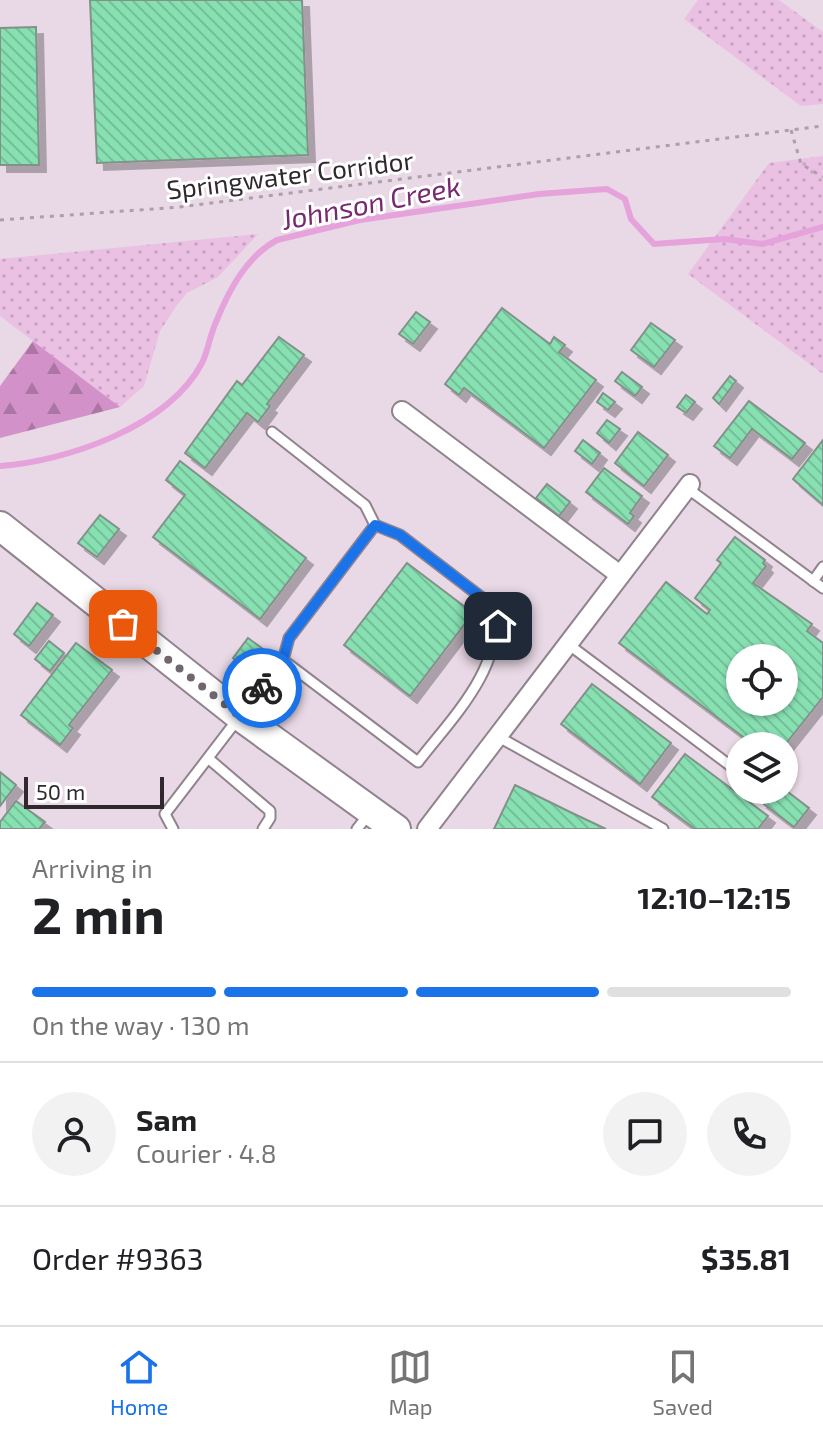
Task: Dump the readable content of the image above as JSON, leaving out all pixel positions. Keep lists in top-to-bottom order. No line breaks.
{"streets":{"path":["Springwater Corridor"]},"water":["Johnson Creek"],"scale_bar":"50 m","page":{"scale":"50 m","heading":["2 min","Arriving in","12:10–12:15"],"panel":["Sam","Courier · 4.8","Order #9363","$35.81"],"bar":"On the way · 130 m","tabs":["Home","Map","Saved"]}}
